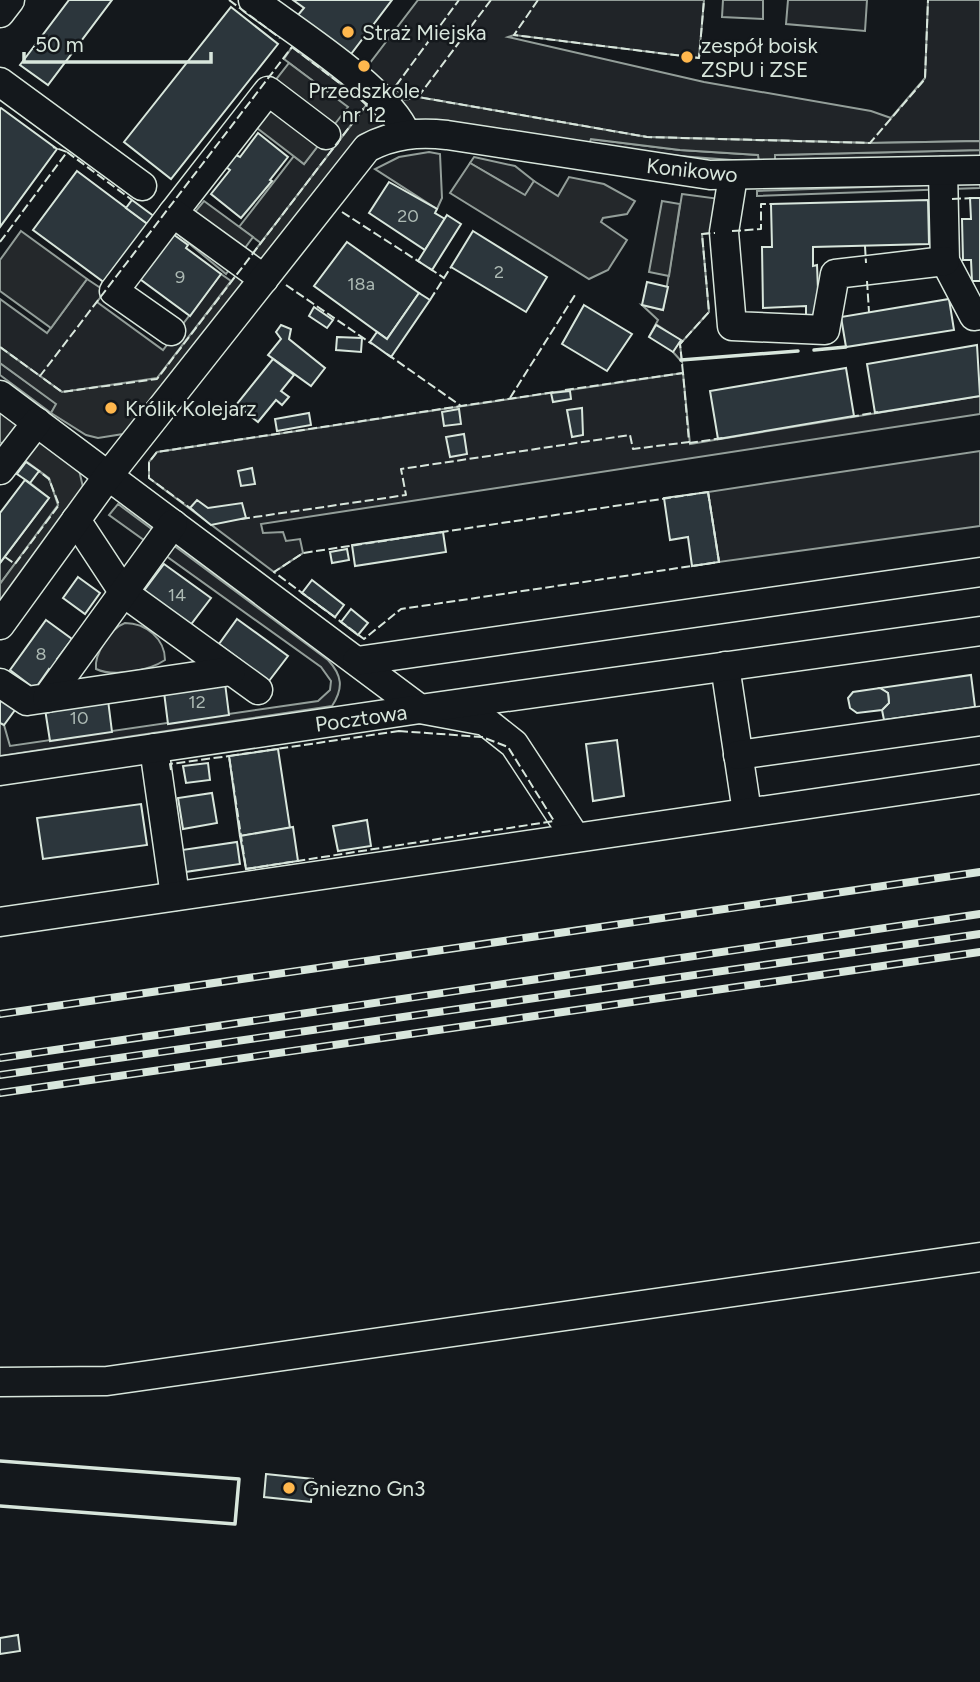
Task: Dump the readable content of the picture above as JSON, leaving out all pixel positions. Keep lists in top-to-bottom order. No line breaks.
{"streets":{"street":["Konikowo","Pocztowa"]},"places":["Straż Miejska","zespół boisk ZSPU i ZSE","Przedszkole nr 12","Królik Kolejarz","Gniezno Gn3"],"house_numbers":["20","2","9","18a","14","8","12","10"],"scale_bar":"50 m"}
